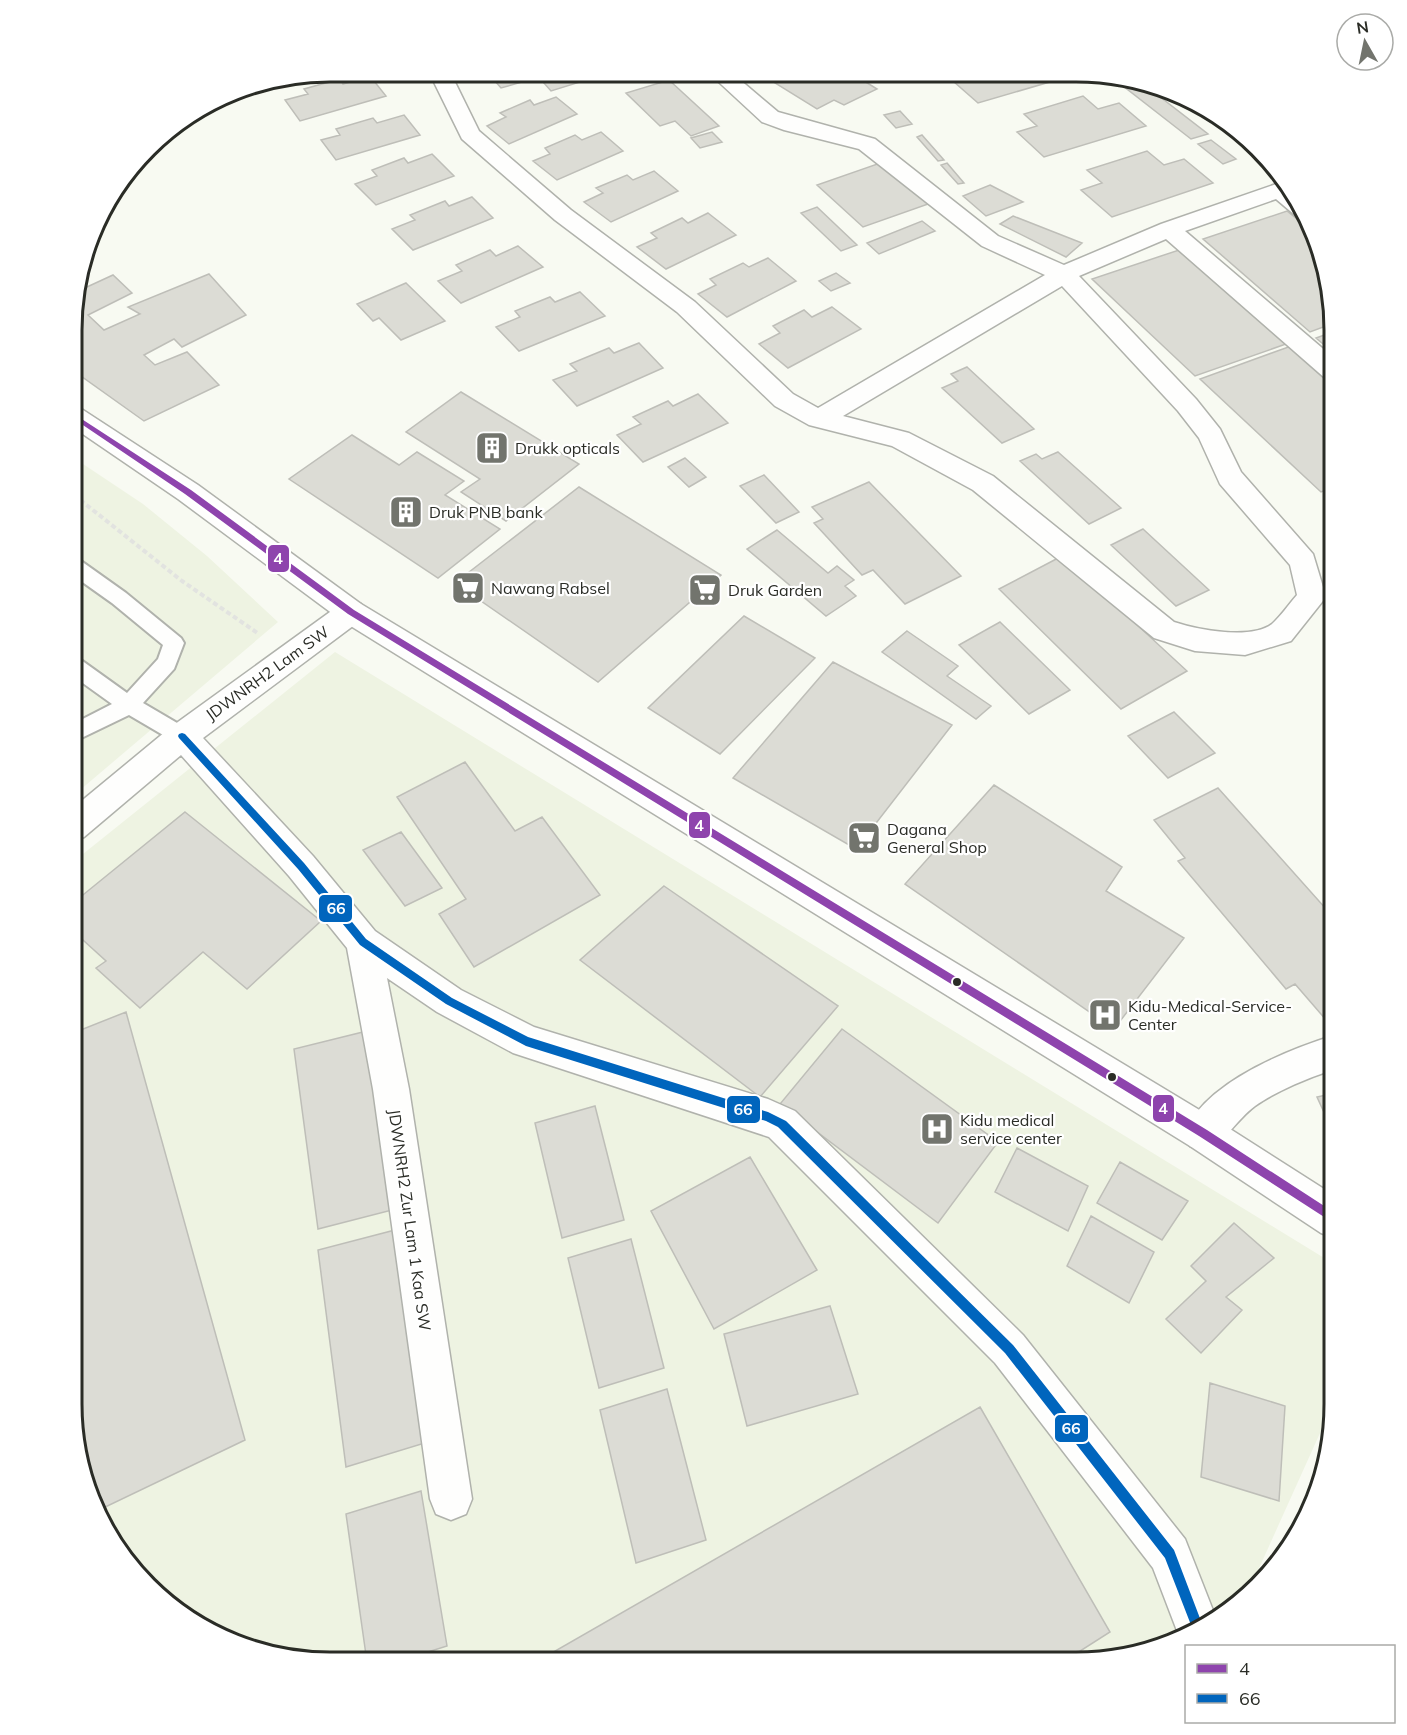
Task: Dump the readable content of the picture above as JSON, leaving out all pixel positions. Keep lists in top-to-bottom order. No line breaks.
{"streets":{"street":["JDWNRH2 Lam SW","JDWNRH2 Zur Lam 1 Kaa SW"]},"places":{"building":["Drukk opticals","Druk PNB bank"],"supermarket":["Nawang Rabsel","Druk Garden","Dagana General Shop"],"hospital":["Kidu-Medical-Service- Center","Kidu medical service center"]},"lines":["transit line 4","transit line 66"],"legend":["4","66"],"north":"top"}
